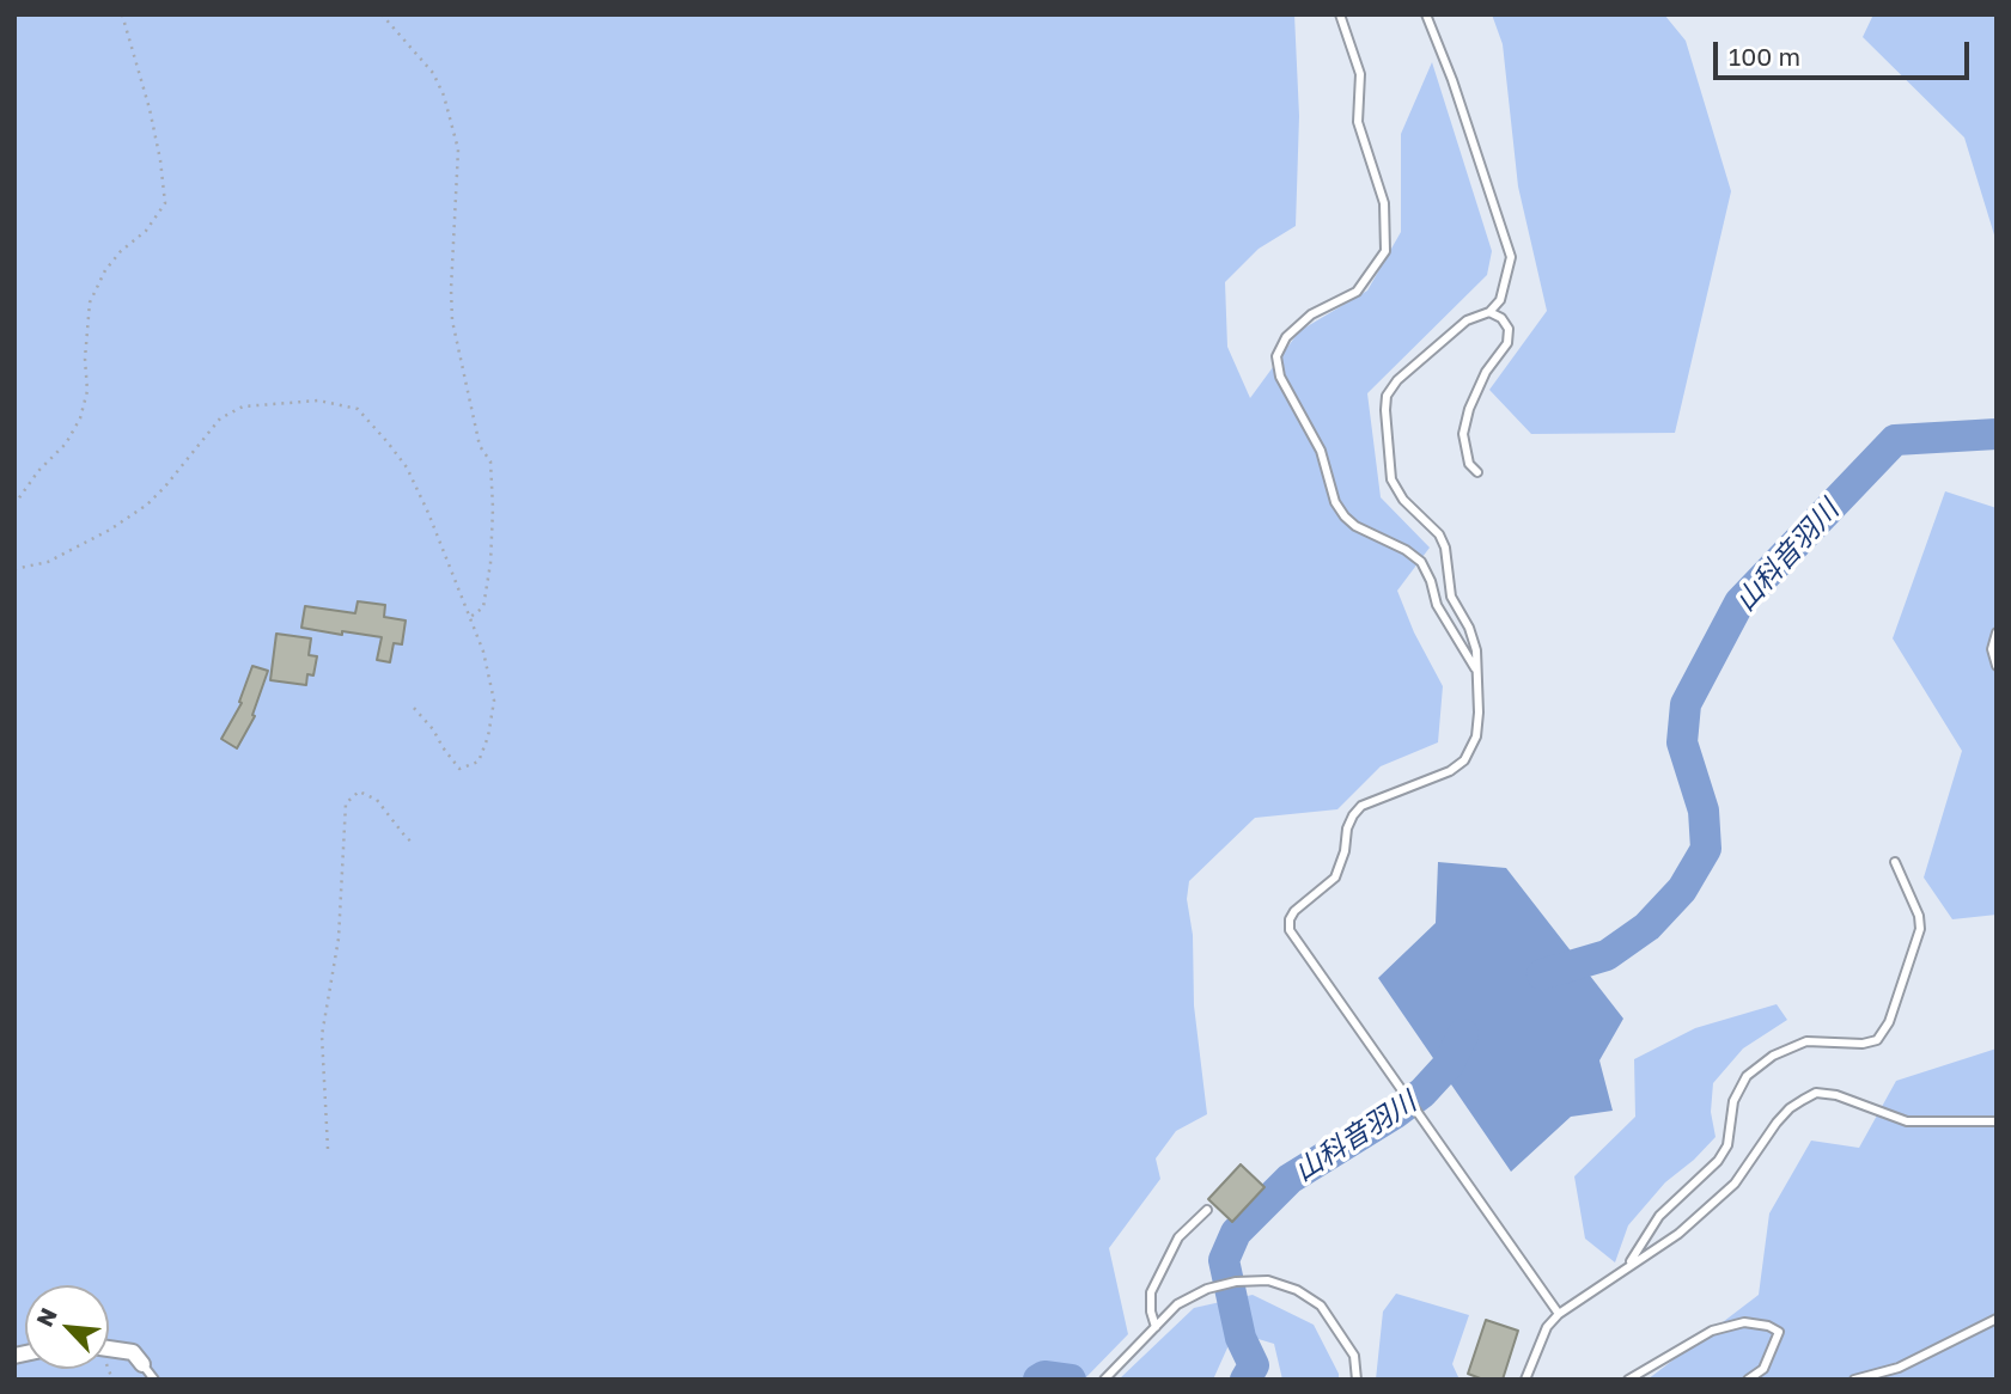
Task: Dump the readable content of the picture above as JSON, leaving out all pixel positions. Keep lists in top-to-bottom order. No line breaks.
{"water":["山科音羽川"],"scale_bar":"100 m","north":"top left"}
